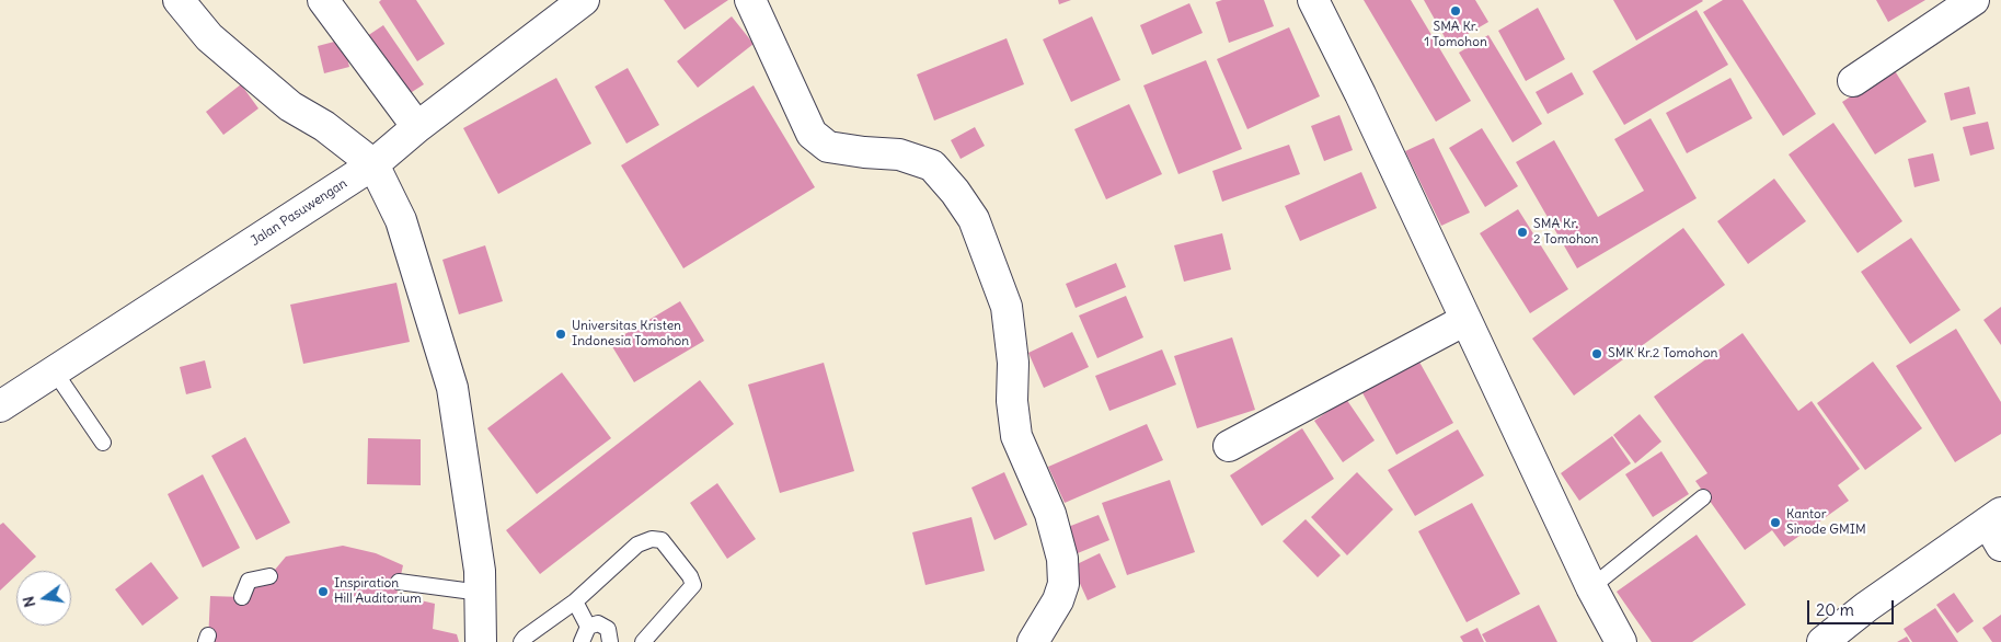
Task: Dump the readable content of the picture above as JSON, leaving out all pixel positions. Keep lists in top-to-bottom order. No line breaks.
{"streets":{"main road":["Jalan Pasuwengan"]},"places":["SMA Kr. 1 Tomohon","SMA Kr. 2 Tomohon","Universitas Kristen Indonesia Tomohon","SMK Kr.2 Tomohon","Kantor Sinode GMIM","Inspiration Hill Auditorium"],"scale_bar":"20 m","north":"left"}
